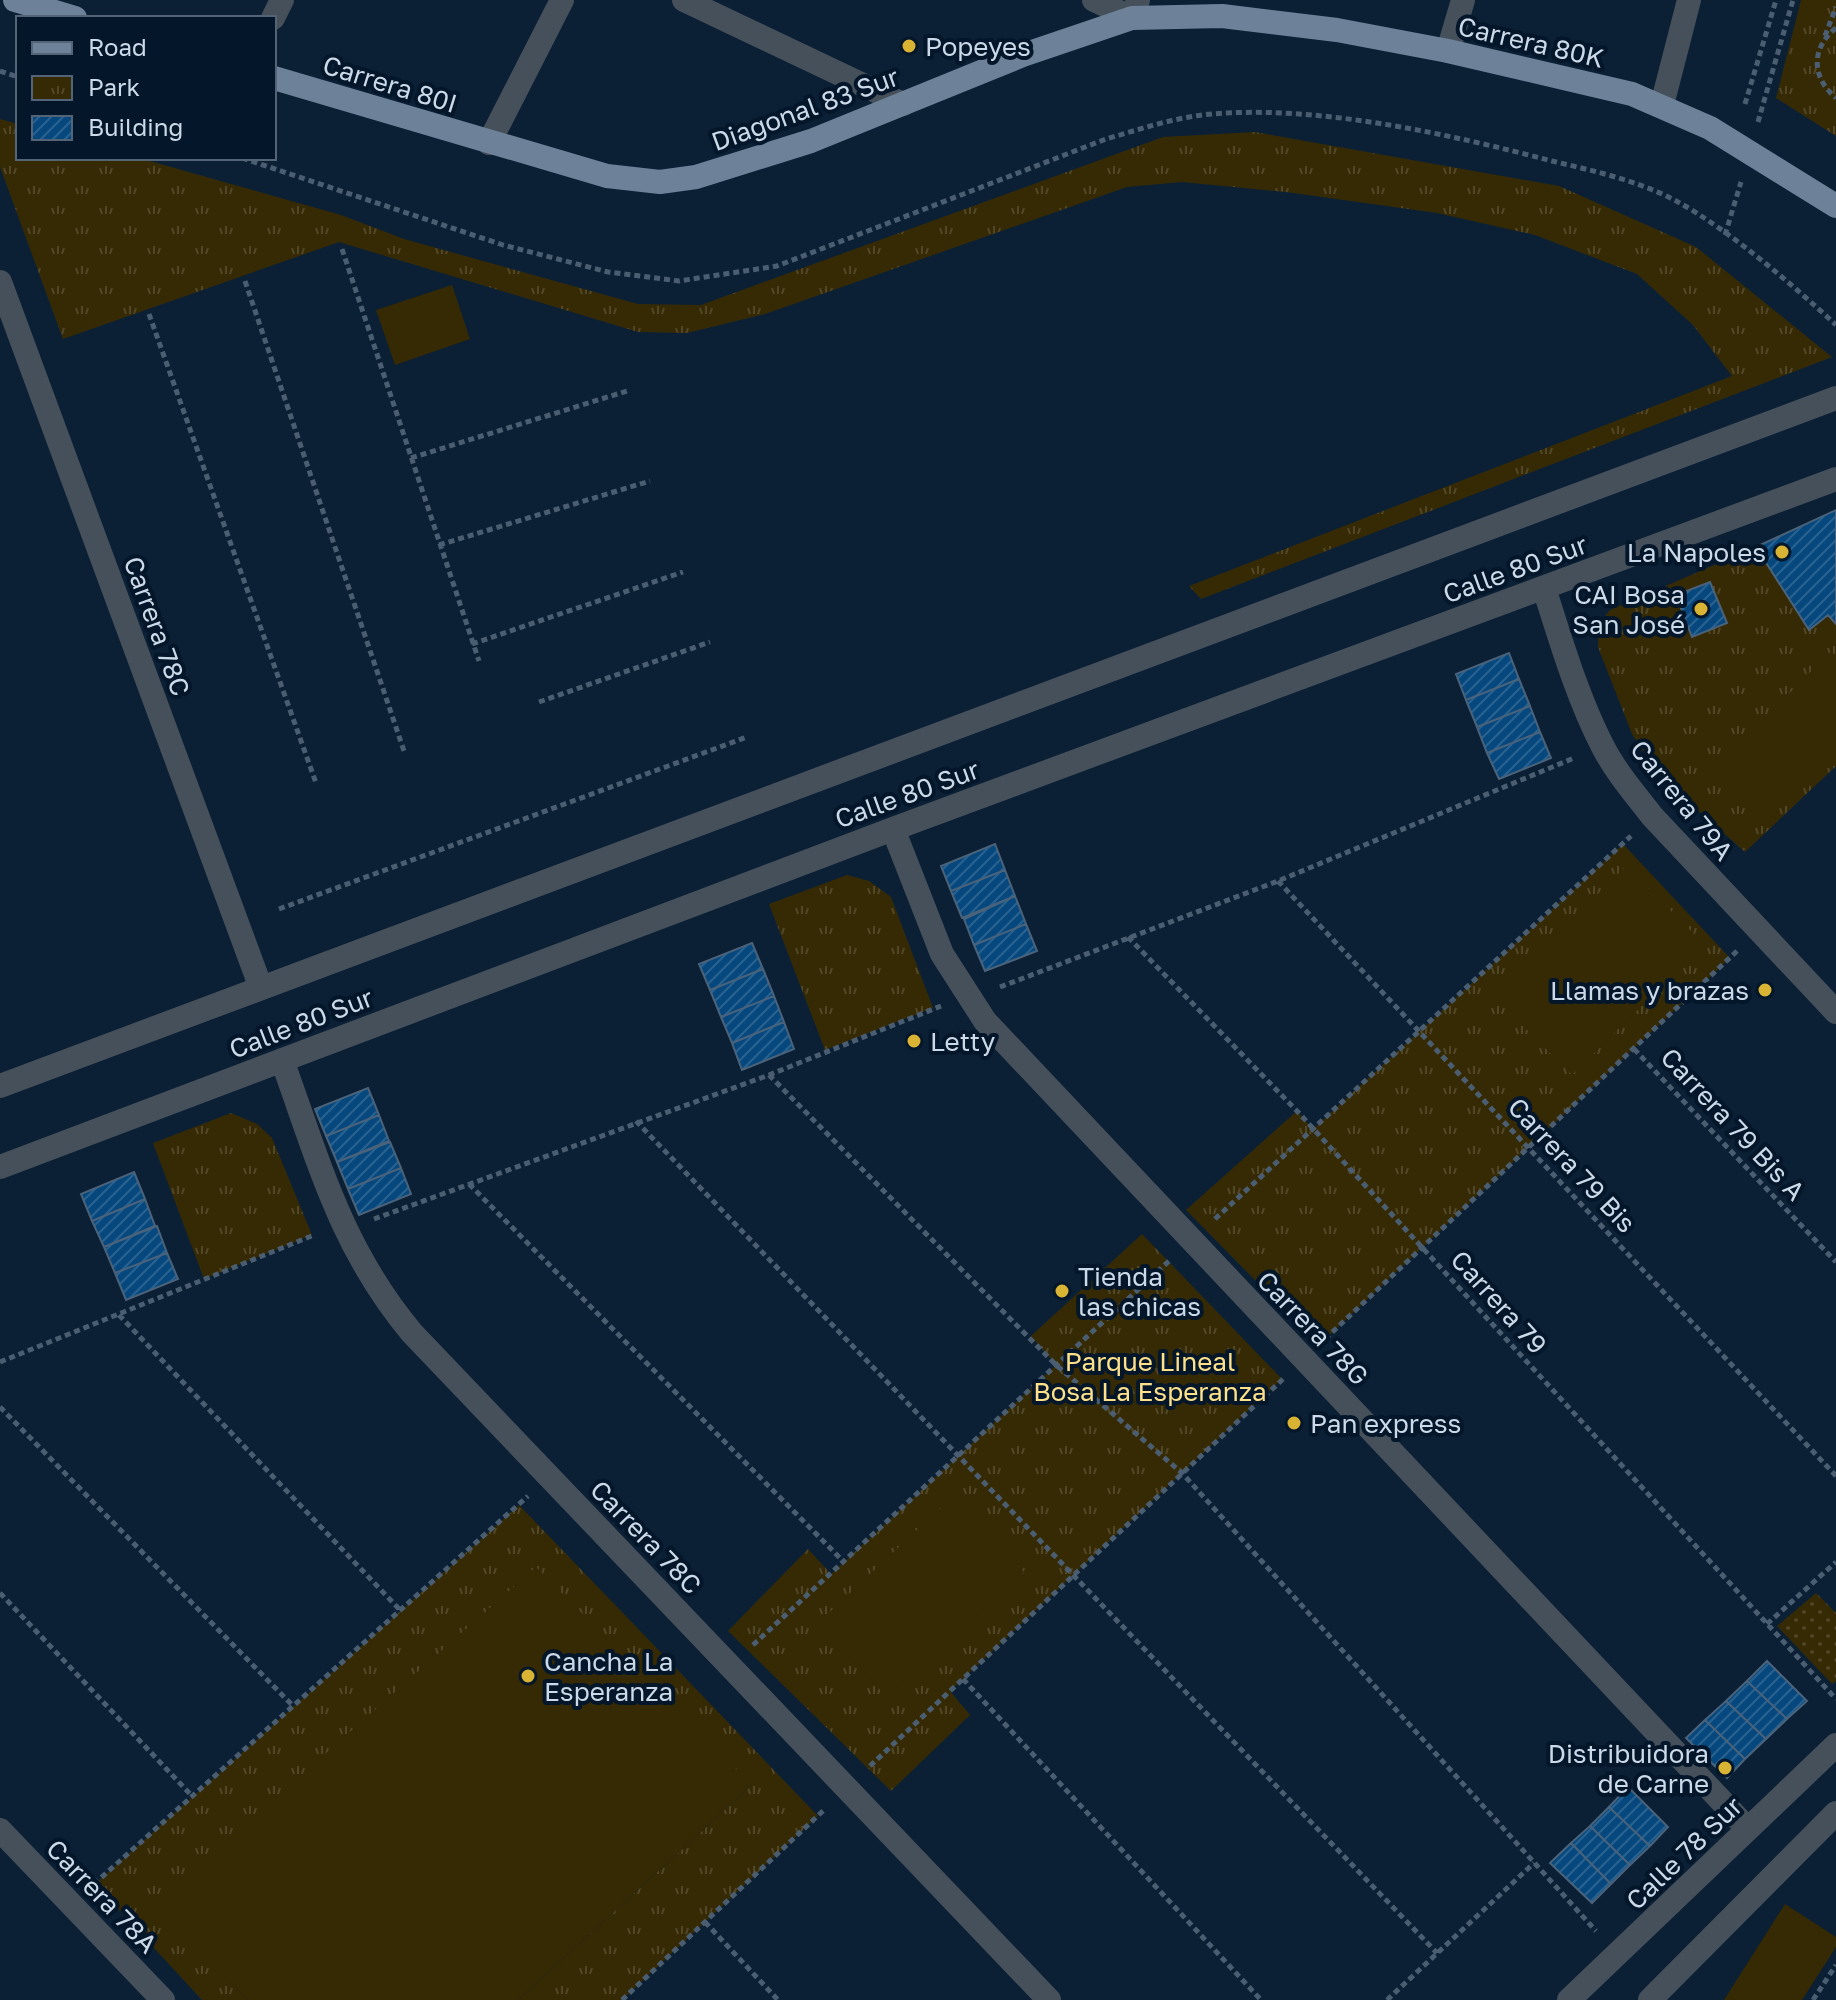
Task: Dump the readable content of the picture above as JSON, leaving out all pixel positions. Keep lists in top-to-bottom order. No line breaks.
{"streets":{"main road":["Carrera 80K","Carrera 80I","Diagonal 83 Sur"],"street":["Calle 80 Sur","Carrera 78C","Carrera 79A","Carrera 78G","Calle 78 Sur","Carrera 78A"],"path":["Carrera 79 Bis A","Carrera 79 Bis","Carrera 79"]},"crossings":[["Carrera 80K","Diagonal 83 Sur"],["Carrera 80I","Diagonal 83 Sur"],["Calle 80 Sur","Carrera 78C"],["Calle 80 Sur","Carrera 79A"],["Calle 80 Sur","Carrera 78G"],["Carrera 78G","Calle 78 Sur"]],"parks":["Parque Lineal Bosa La Esperanza"],"places":["Popeyes","La Napoles","CAI Bosa San José","Llamas y brazas","Letty","Tienda las chicas","Pan express","Cancha La Esperanza","Distribuidora de Carne"],"legend":["Road","Park","Building"]}
